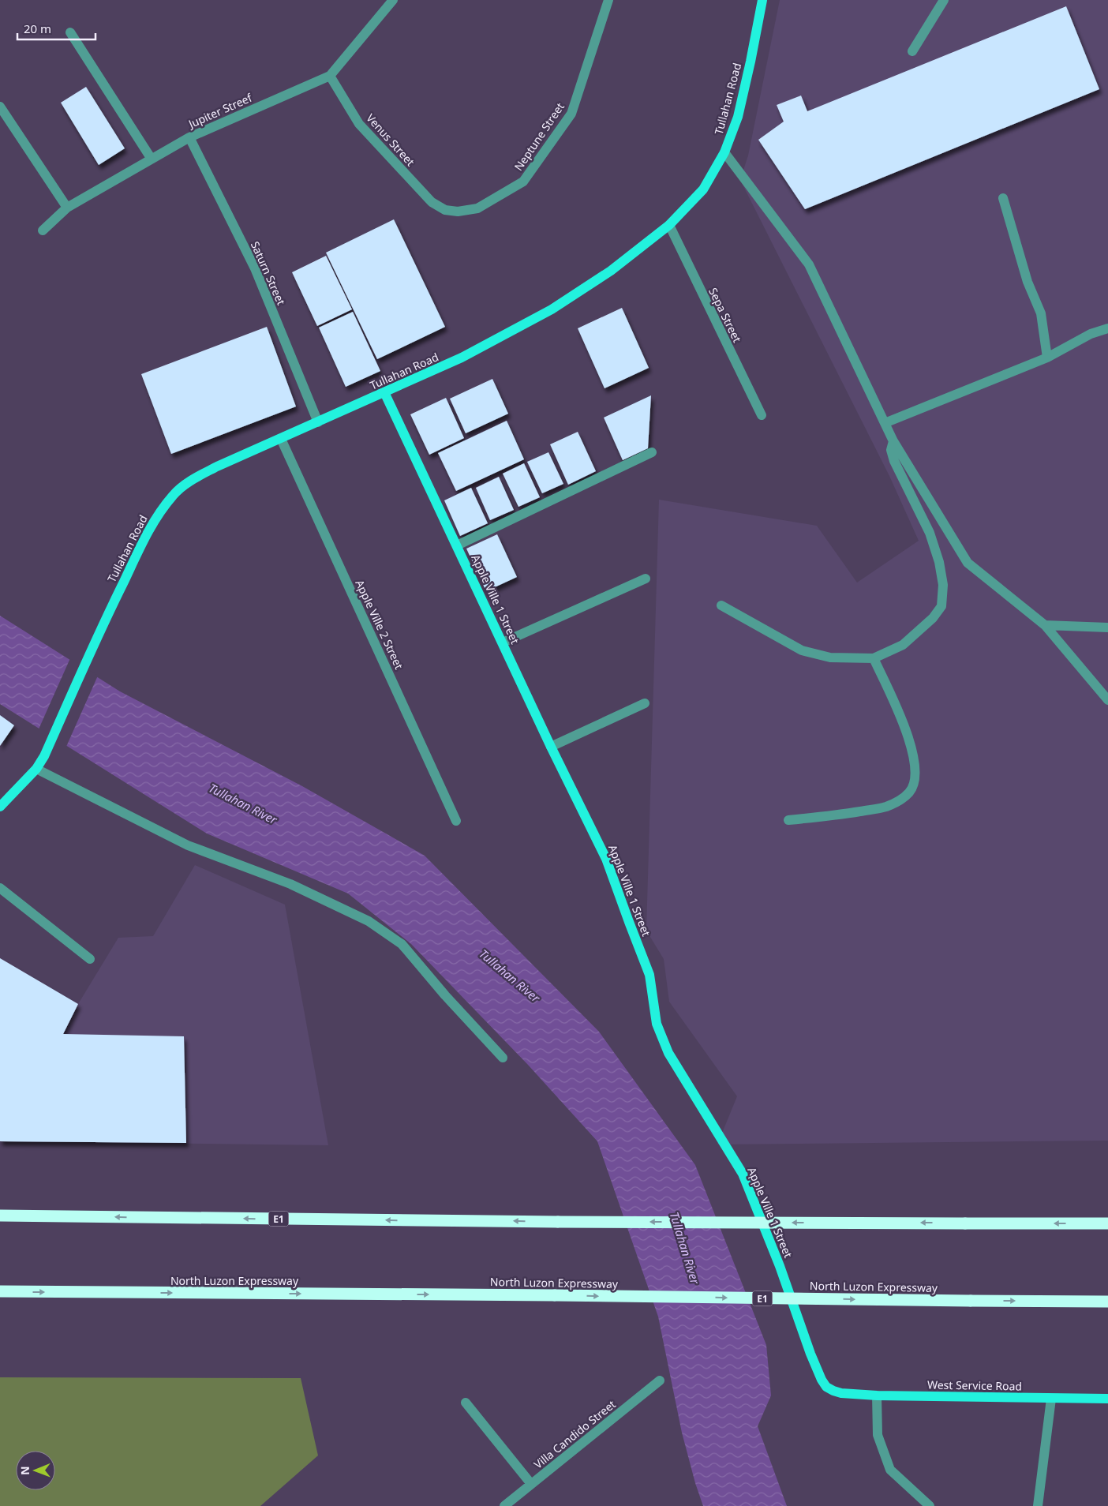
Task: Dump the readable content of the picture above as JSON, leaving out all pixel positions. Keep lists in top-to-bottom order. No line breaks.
{"streets":{"highway":["E1","North Luzon Expressway"],"main road":["Tullahan Road","Apple Ville 1 Street","West Service Road"],"street":["Jupiter Streef","Neptune Street","Venus Street","Saturn Street","Sepa Street","Apple Ville 2 Street","Villa Candido Street"]},"crossings":[["Tullahan Road","Saturn Street"],["Tullahan Road","Sepa Street"],["Tullahan Road","Apple Ville 1 Street"],["Tullahan Road","Apple Ville 2 Street"],["Jupiter Streef","Venus Street"],["Jupiter Streef","Saturn Street"],["Neptune Street","Venus Street"],["Apple Ville 1 Street","West Service Road"]],"water":["Tullahan River"],"scale_bar":"20 m","north":"left"}
